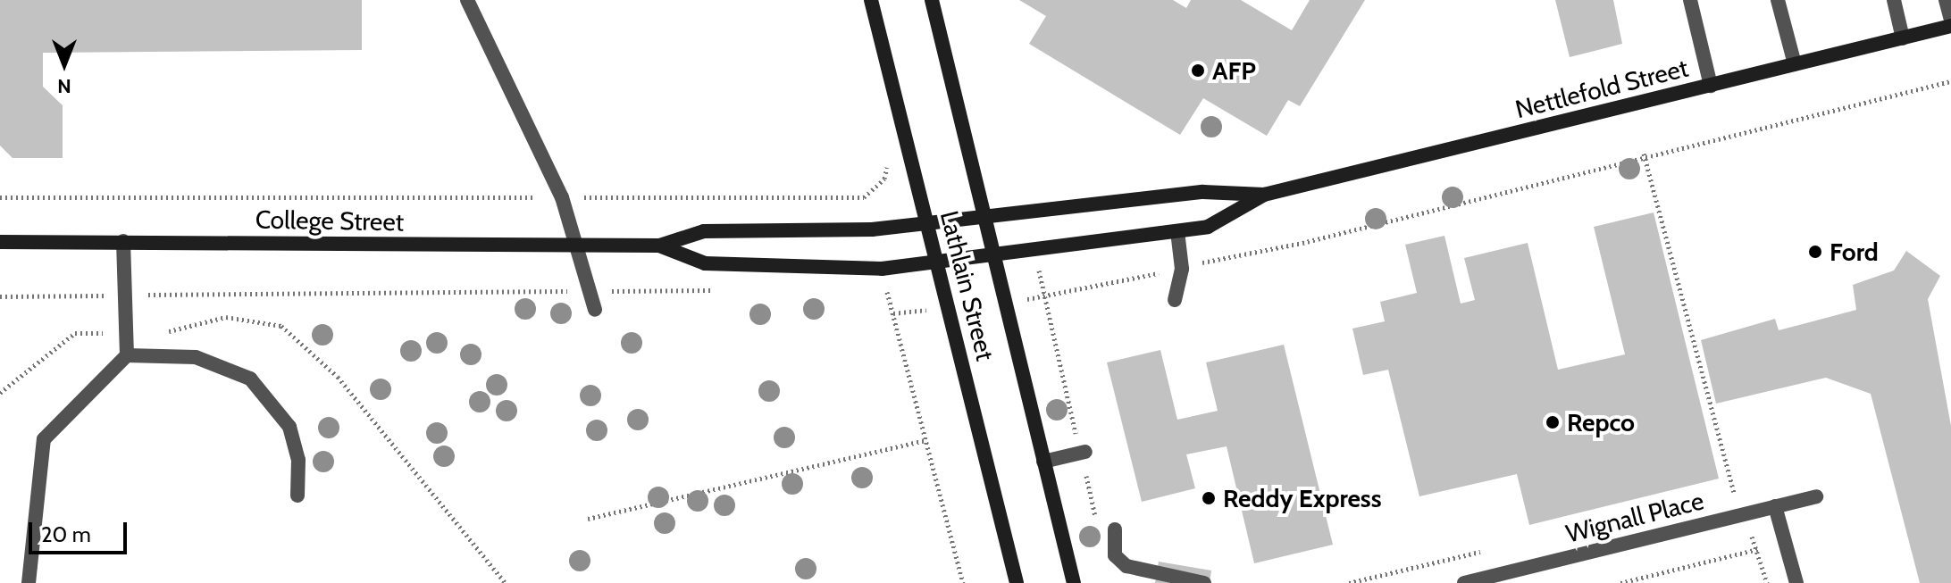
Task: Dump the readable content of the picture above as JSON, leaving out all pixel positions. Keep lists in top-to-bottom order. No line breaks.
{"streets":{"street":["Nettlefold Street","College Street","Lathlain Street","Wignall Place"]},"crossings":[["Nettlefold Street","College Street"],["Nettlefold Street","Lathlain Street"],["College Street","Lathlain Street"]],"places":["AFP","Ford","Repco","Reddy Express"],"scale_bar":"20 m","north":"bottom"}
